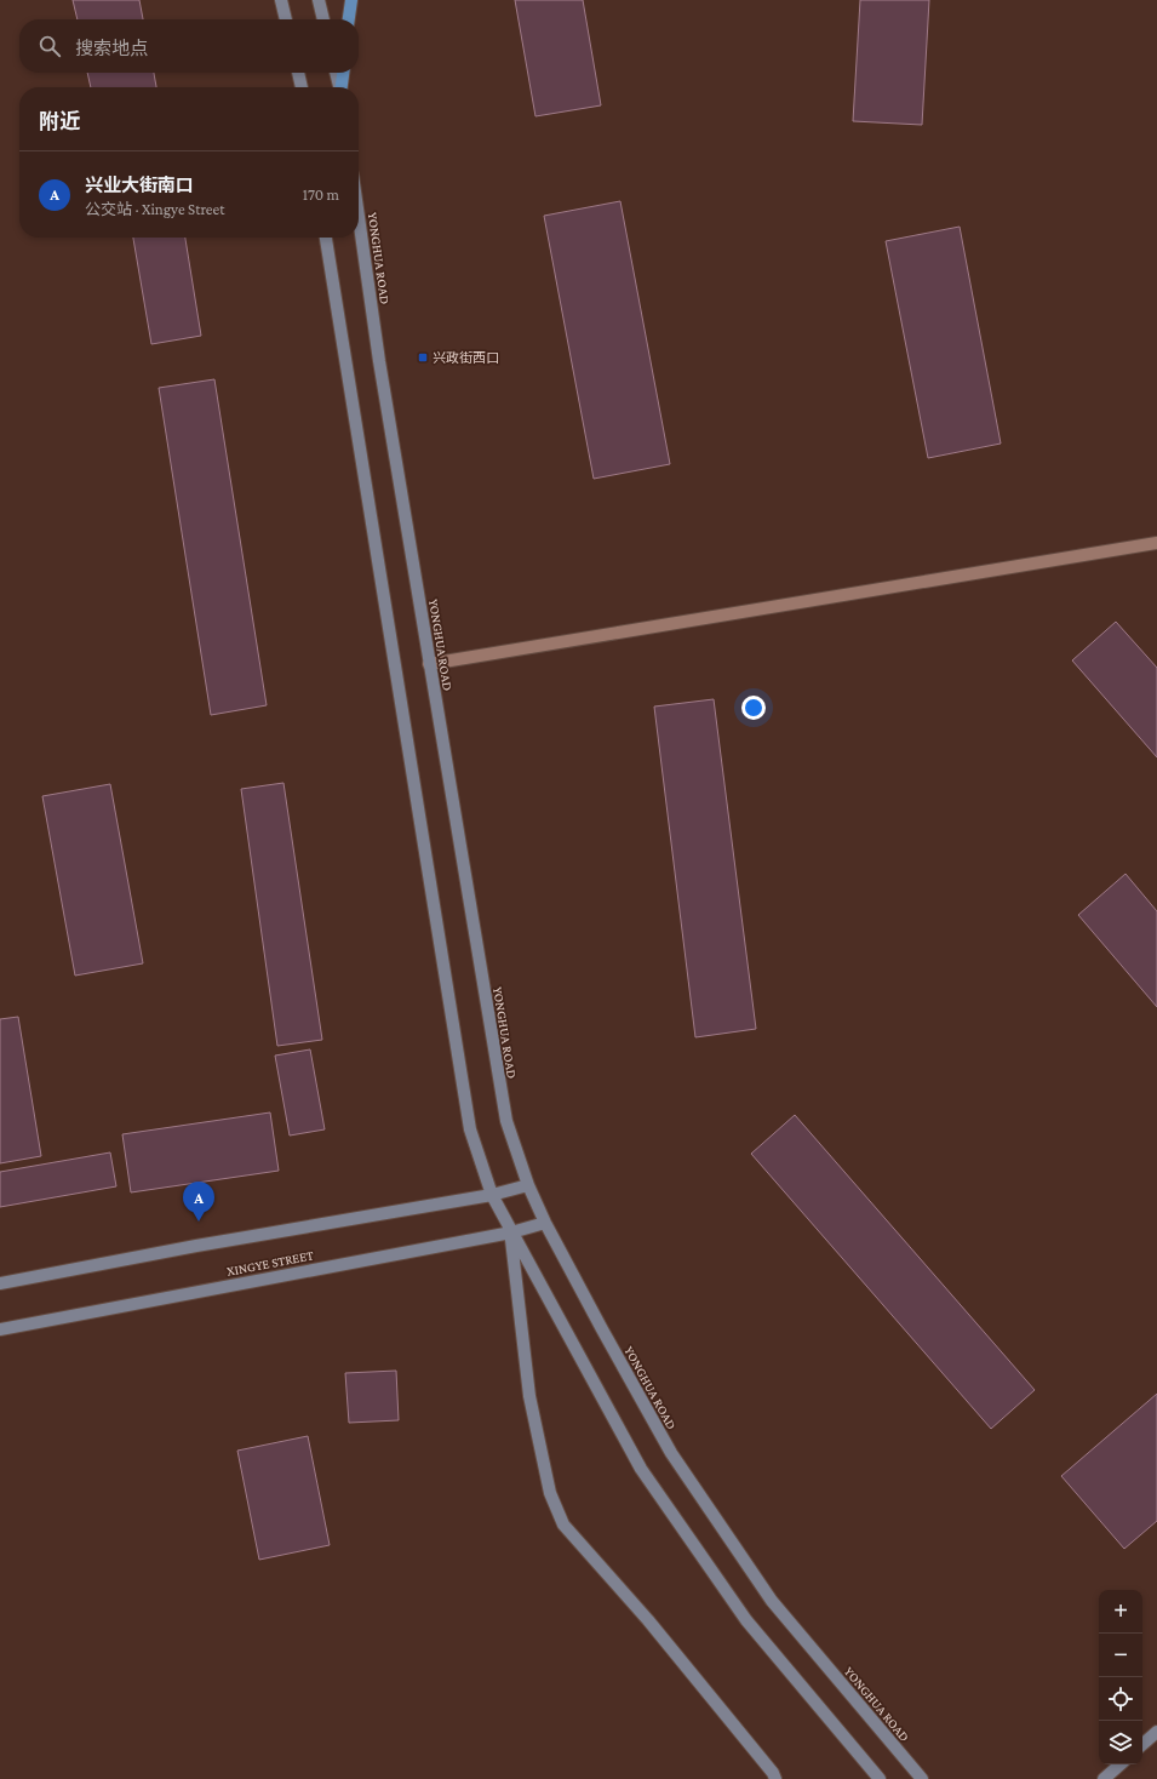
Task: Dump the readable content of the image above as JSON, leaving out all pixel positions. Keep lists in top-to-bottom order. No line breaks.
{"streets":{"main road":["YONGHUA ROAD","XINGYE STREET"]},"crossings":[["YONGHUA ROAD","XINGYE STREET"]],"places":{"transit":["兴政街西口"]},"page":{"search":"搜索地点","heading":"附近","list":[{"mark":"A","name":"兴业大街南口","note":"公交站 · Xingye Street","value":"170 m"}],"pins":"A","map_buttons":["+","−"]}}
